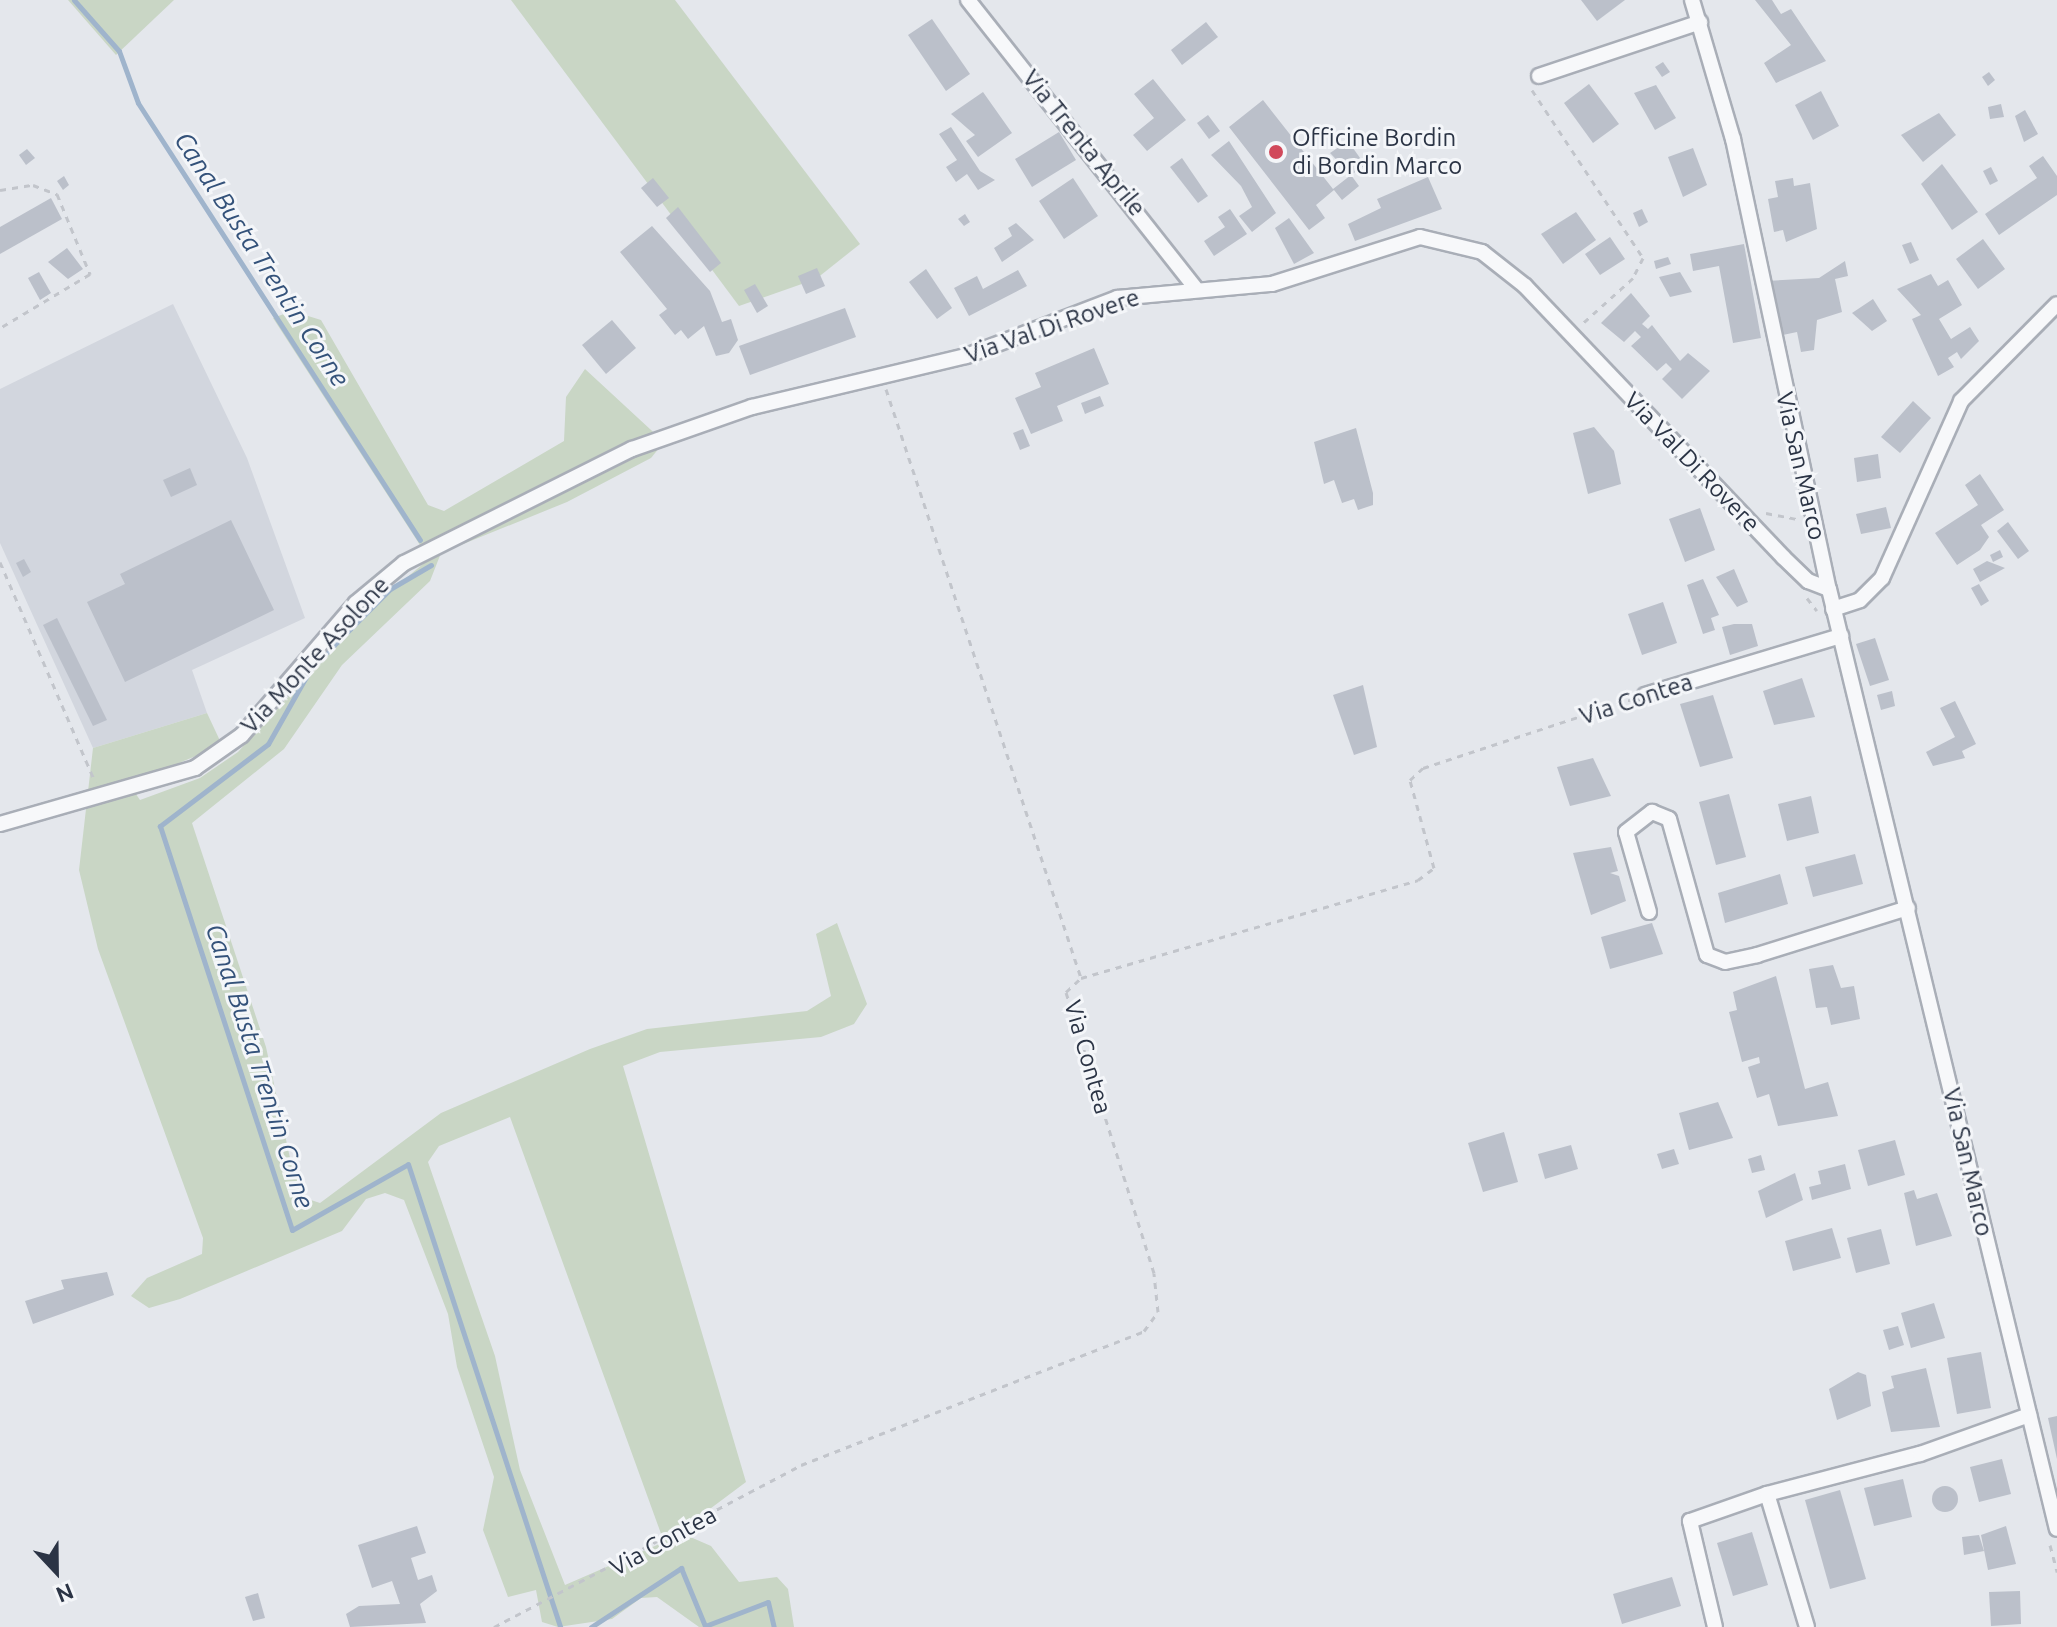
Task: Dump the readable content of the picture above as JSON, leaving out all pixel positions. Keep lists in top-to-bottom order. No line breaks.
{"streets":{"street":["Via Trenta Aprile","Via Val Di Rovere","Via San Marco","Via Monte Asolone","Via Contea"]},"crossings":[["Via Trenta Aprile","Via Val Di Rovere"],["Via Val Di Rovere","Via San Marco"],["Via Val Di Rovere","Via Monte Asolone"],["Via San Marco","Via Contea"]],"water":["Canal Busta Trentin Corne"],"places":["Officine Bordin di Bordin Marco"],"north":"bottom"}
